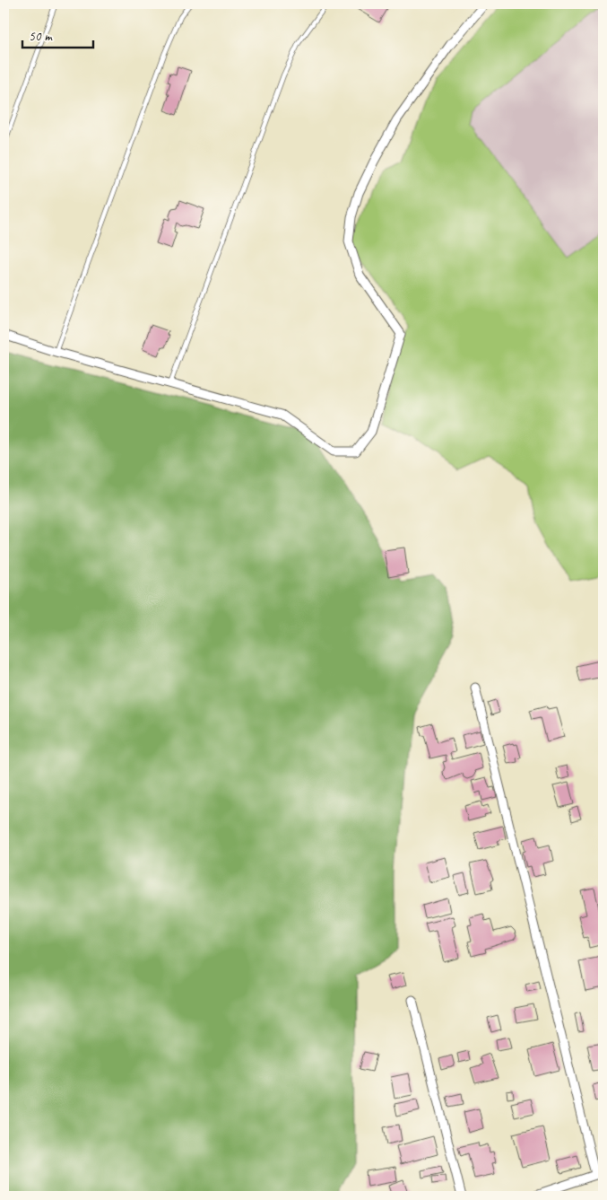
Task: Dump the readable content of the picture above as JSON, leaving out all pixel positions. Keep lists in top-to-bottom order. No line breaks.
{"scale_bar":"50 m"}
